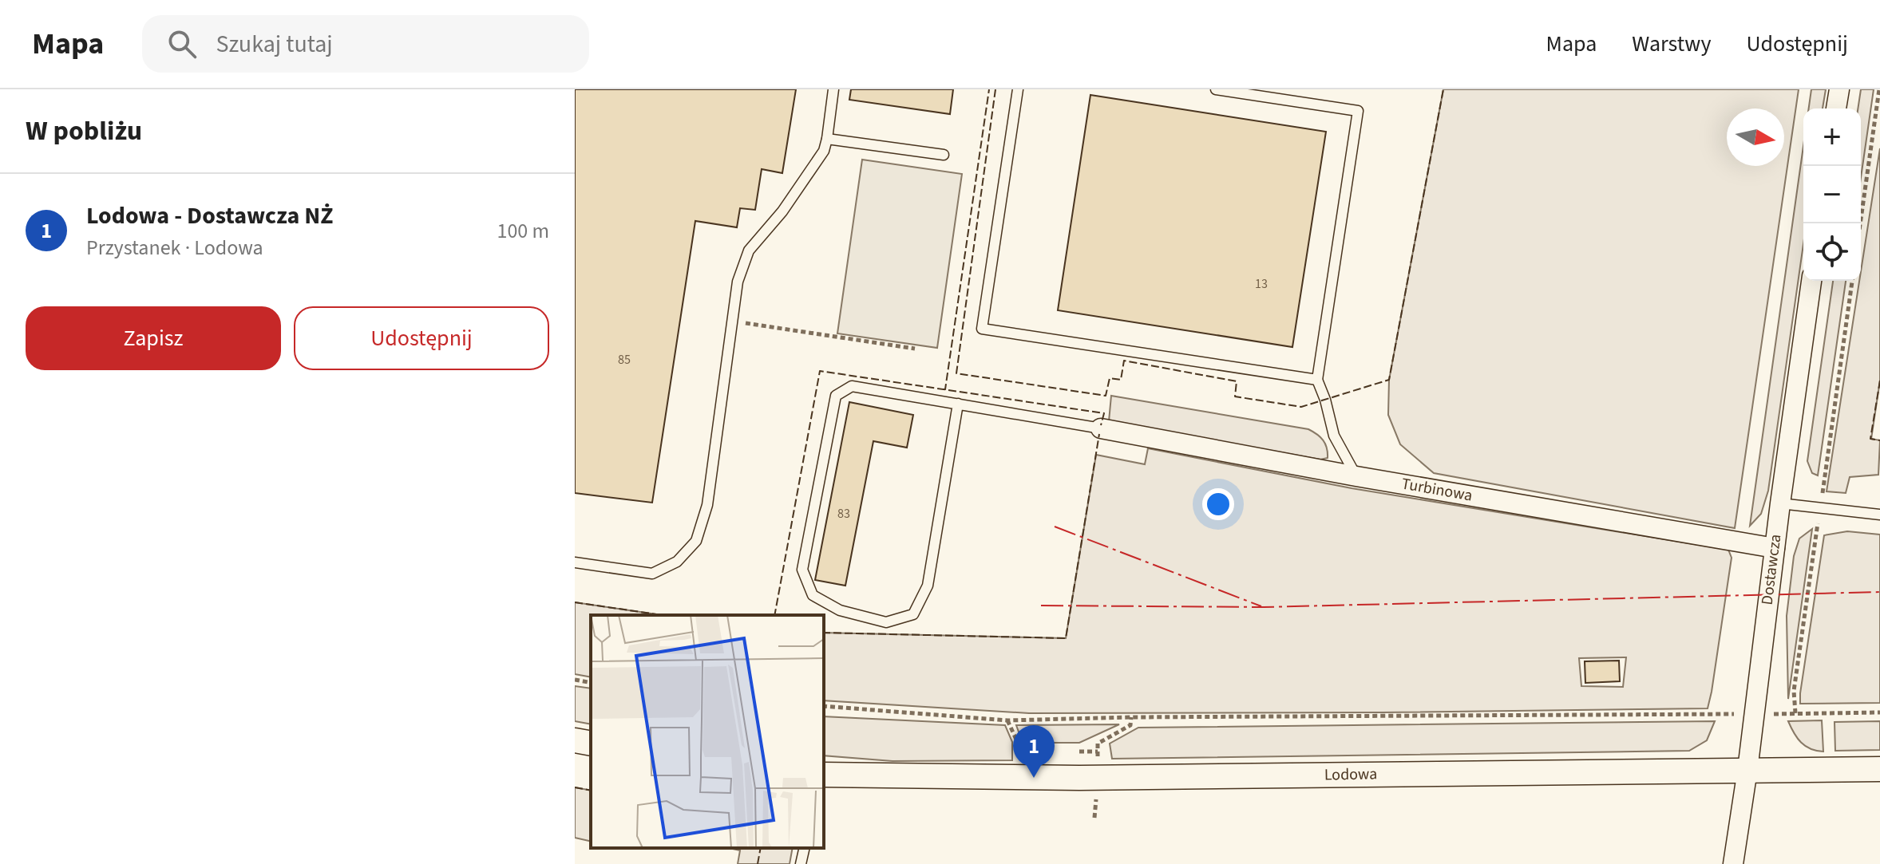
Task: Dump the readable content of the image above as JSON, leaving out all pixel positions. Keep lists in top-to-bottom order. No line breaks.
{"streets":{"street":["Turbinowa","Dostawcza","Lodowa"]},"crossings":[["Turbinowa","Dostawcza"],["Dostawcza","Lodowa"]],"house_numbers":["13","85","83"],"north":"right","page":{"header":"Mapa","search":"Szukaj tutaj","nav":["Mapa","Warstwy","Udostępnij"],"heading":"W pobliżu","map_buttons":["+","−"],"list":[{"mark":"1","name":"Lodowa - Dostawcza NŻ","note":"Przystanek · Lodowa","value":"100 m"}],"buttons":["Zapisz","Udostępnij"],"pins":"1"}}
